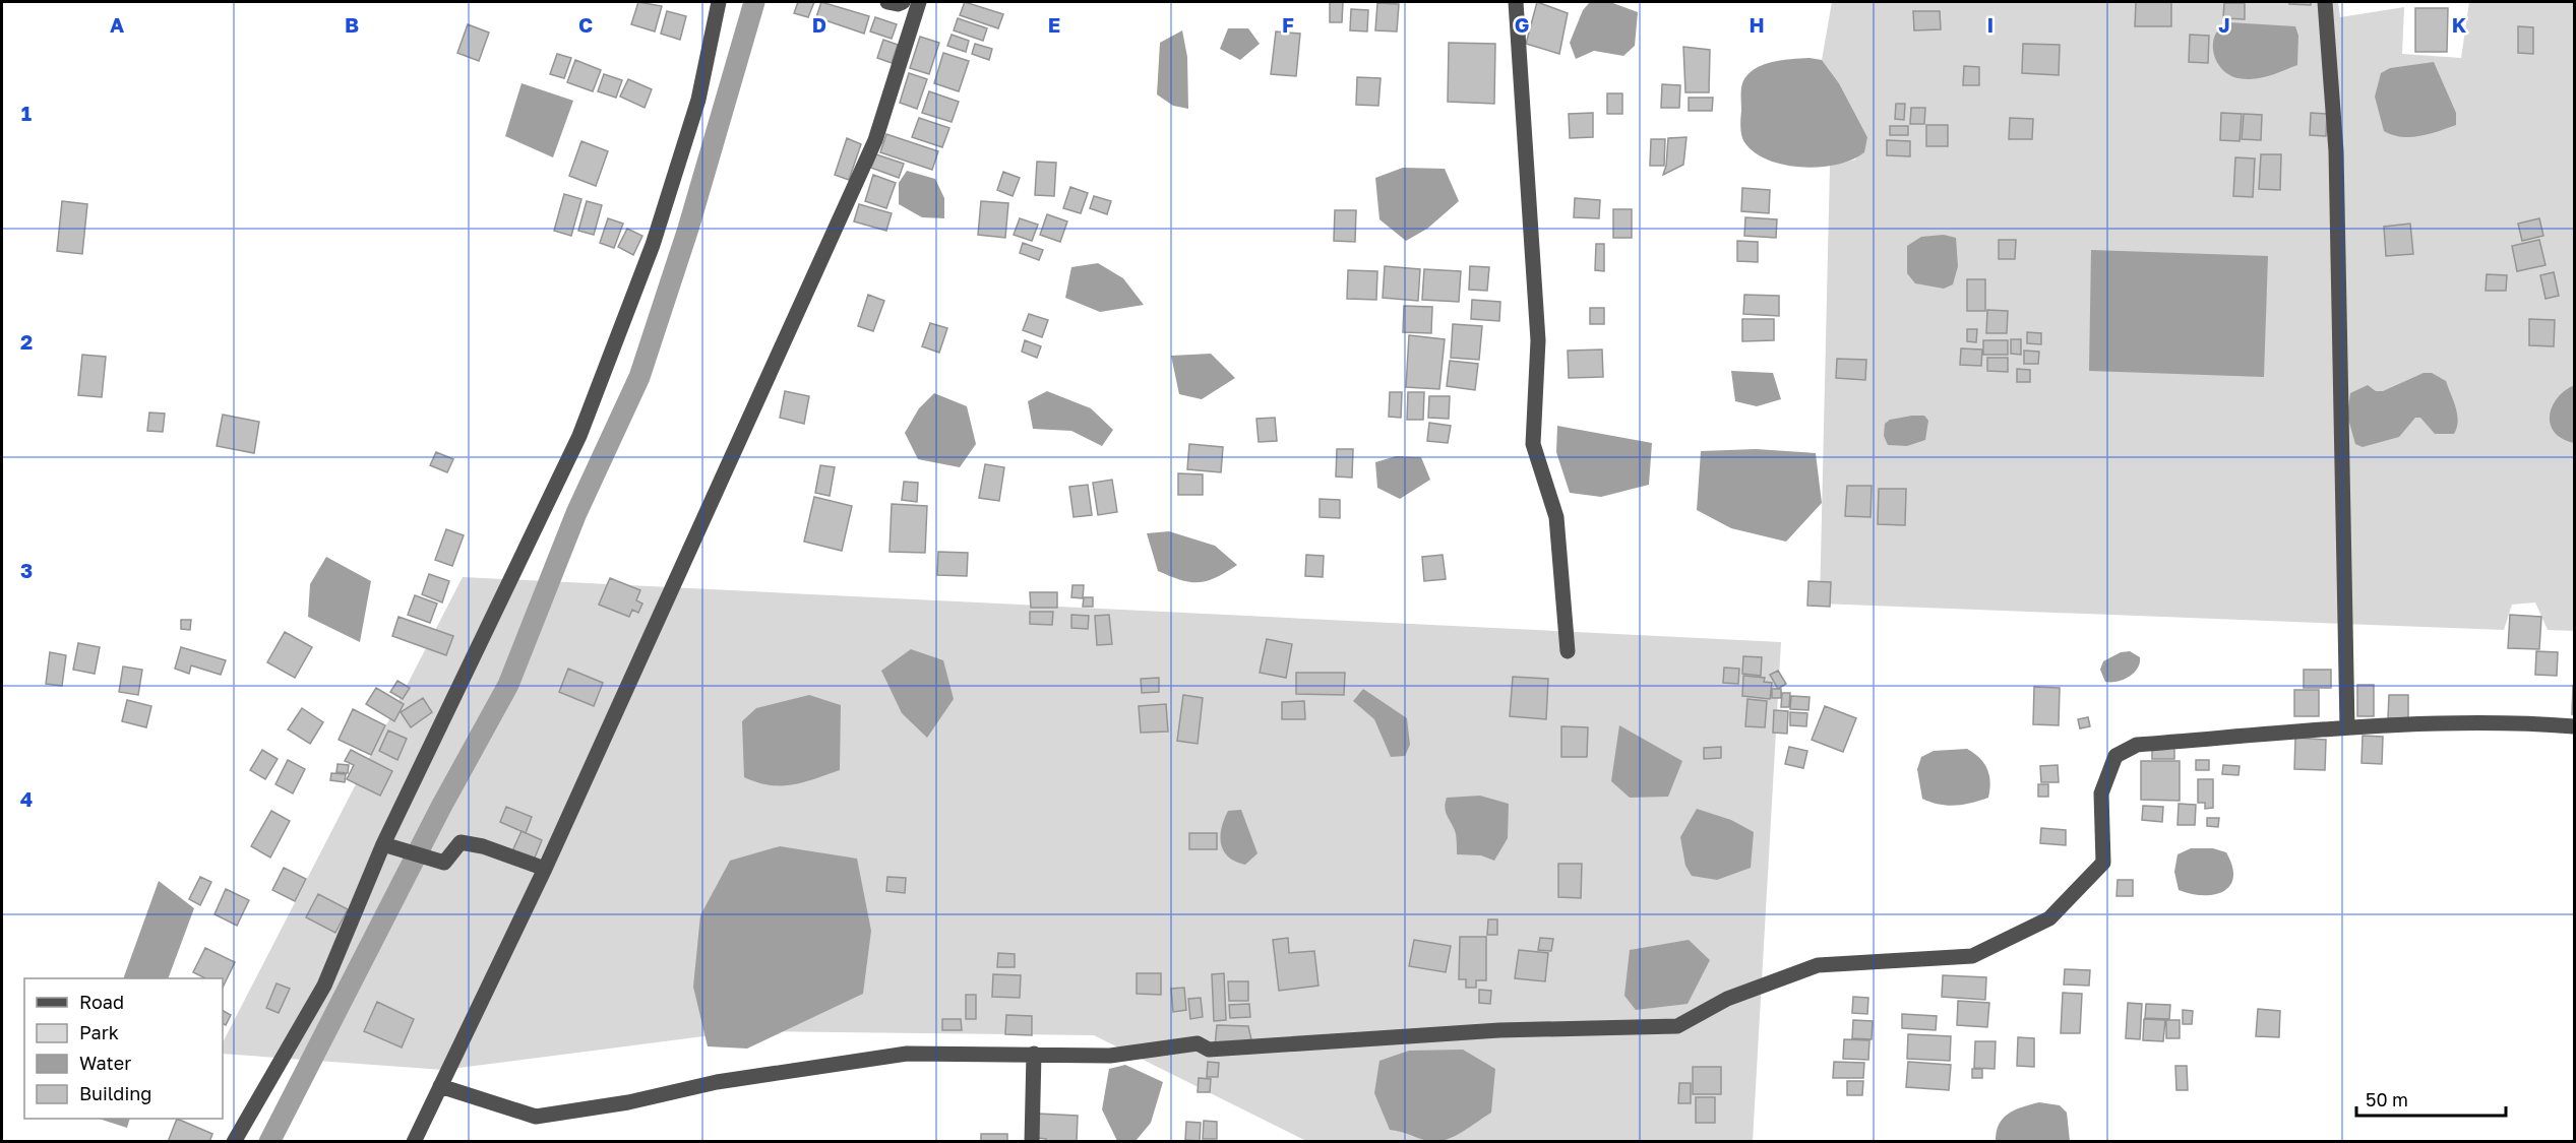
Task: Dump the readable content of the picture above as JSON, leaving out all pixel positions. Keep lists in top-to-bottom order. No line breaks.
{"legend":["Road","Park","Water","Building"],"scale_bar":"50 m","grid":{"columns":["A","B","C","D","E","F","G","H","I","J","K"],"rows":["1","2","3","4"]}}
